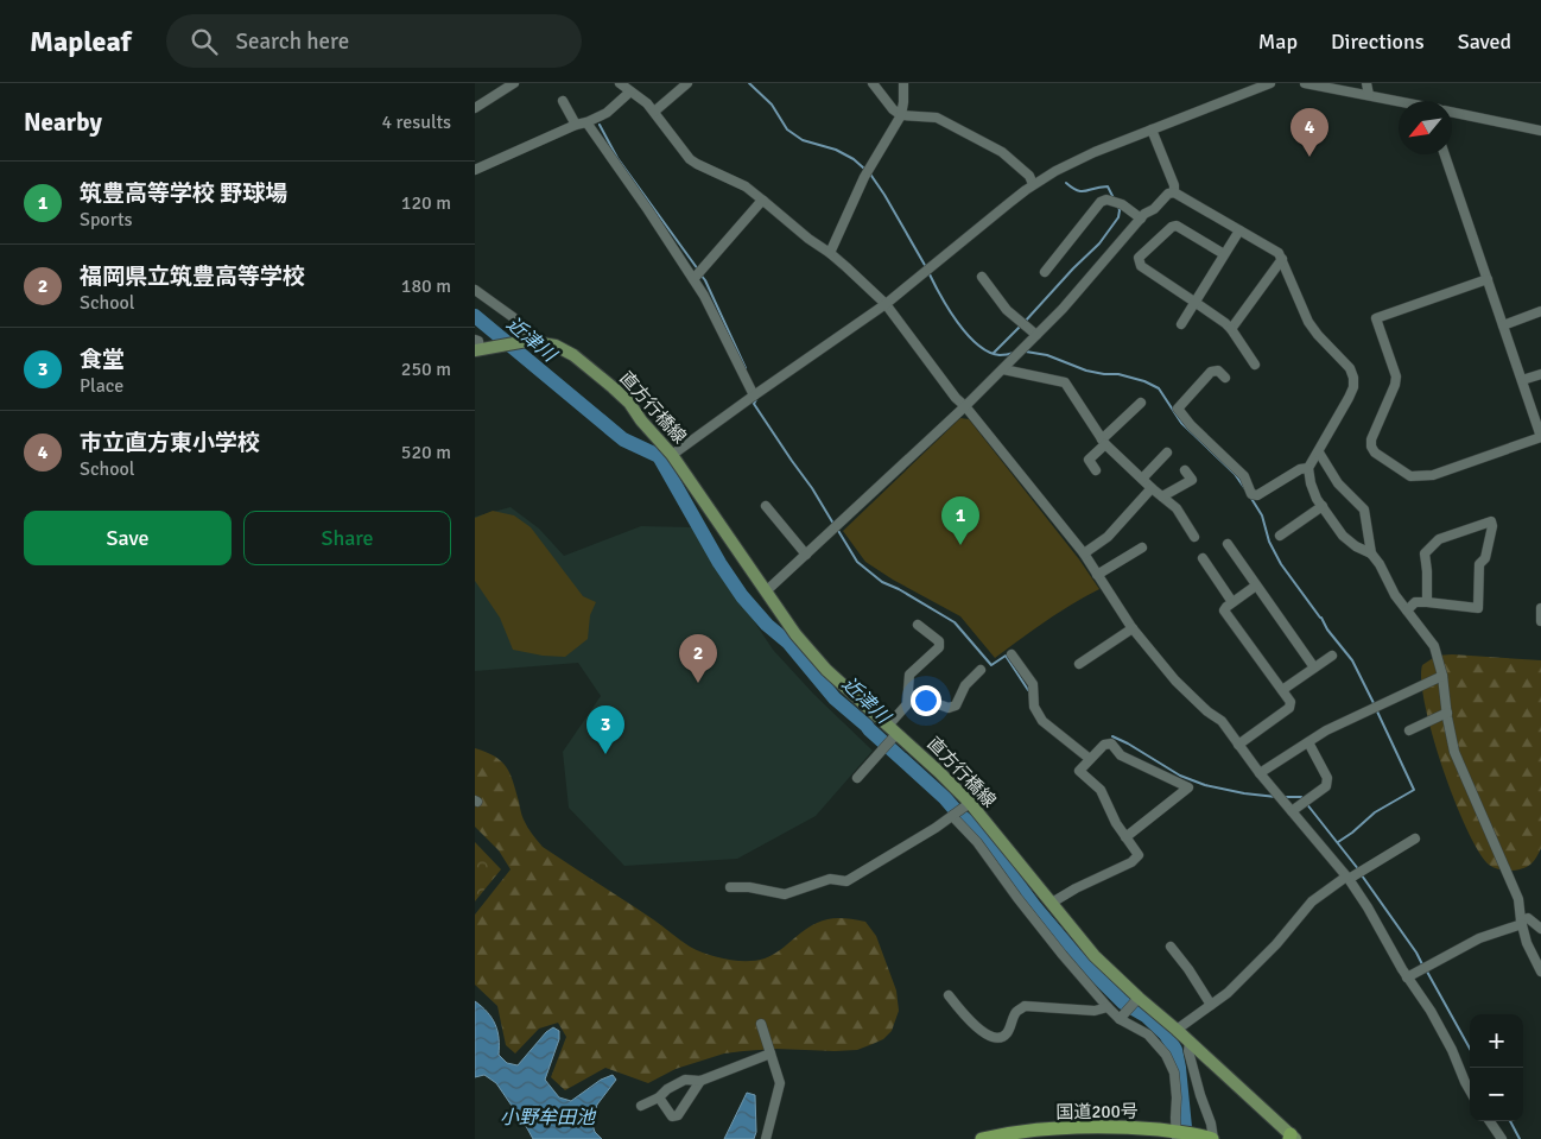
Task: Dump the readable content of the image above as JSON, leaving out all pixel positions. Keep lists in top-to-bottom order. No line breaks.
{"streets":{"highway":["国道200号"],"main road":["直方行橋線"]},"water":["近津川","小野牟田池"],"north":"bottom left","page":{"header":"Mapleaf","search":"Search here","nav":["Map","Directions","Saved"],"heading":["Nearby","4 results"],"pins":["4","1","2","3"],"list":[{"mark":"1","name":"筑豊高等学校 野球場","note":"Sports","value":"120 m"},{"mark":"2","name":"福岡県立筑豊高等学校","note":"School","value":"180 m"},{"mark":"3","name":"食堂","note":"Place","value":"250 m"},{"mark":"4","name":"市立直方東小学校","note":"School","value":"520 m"}],"buttons":["Save","Share"],"map_buttons":["+","−"]}}
